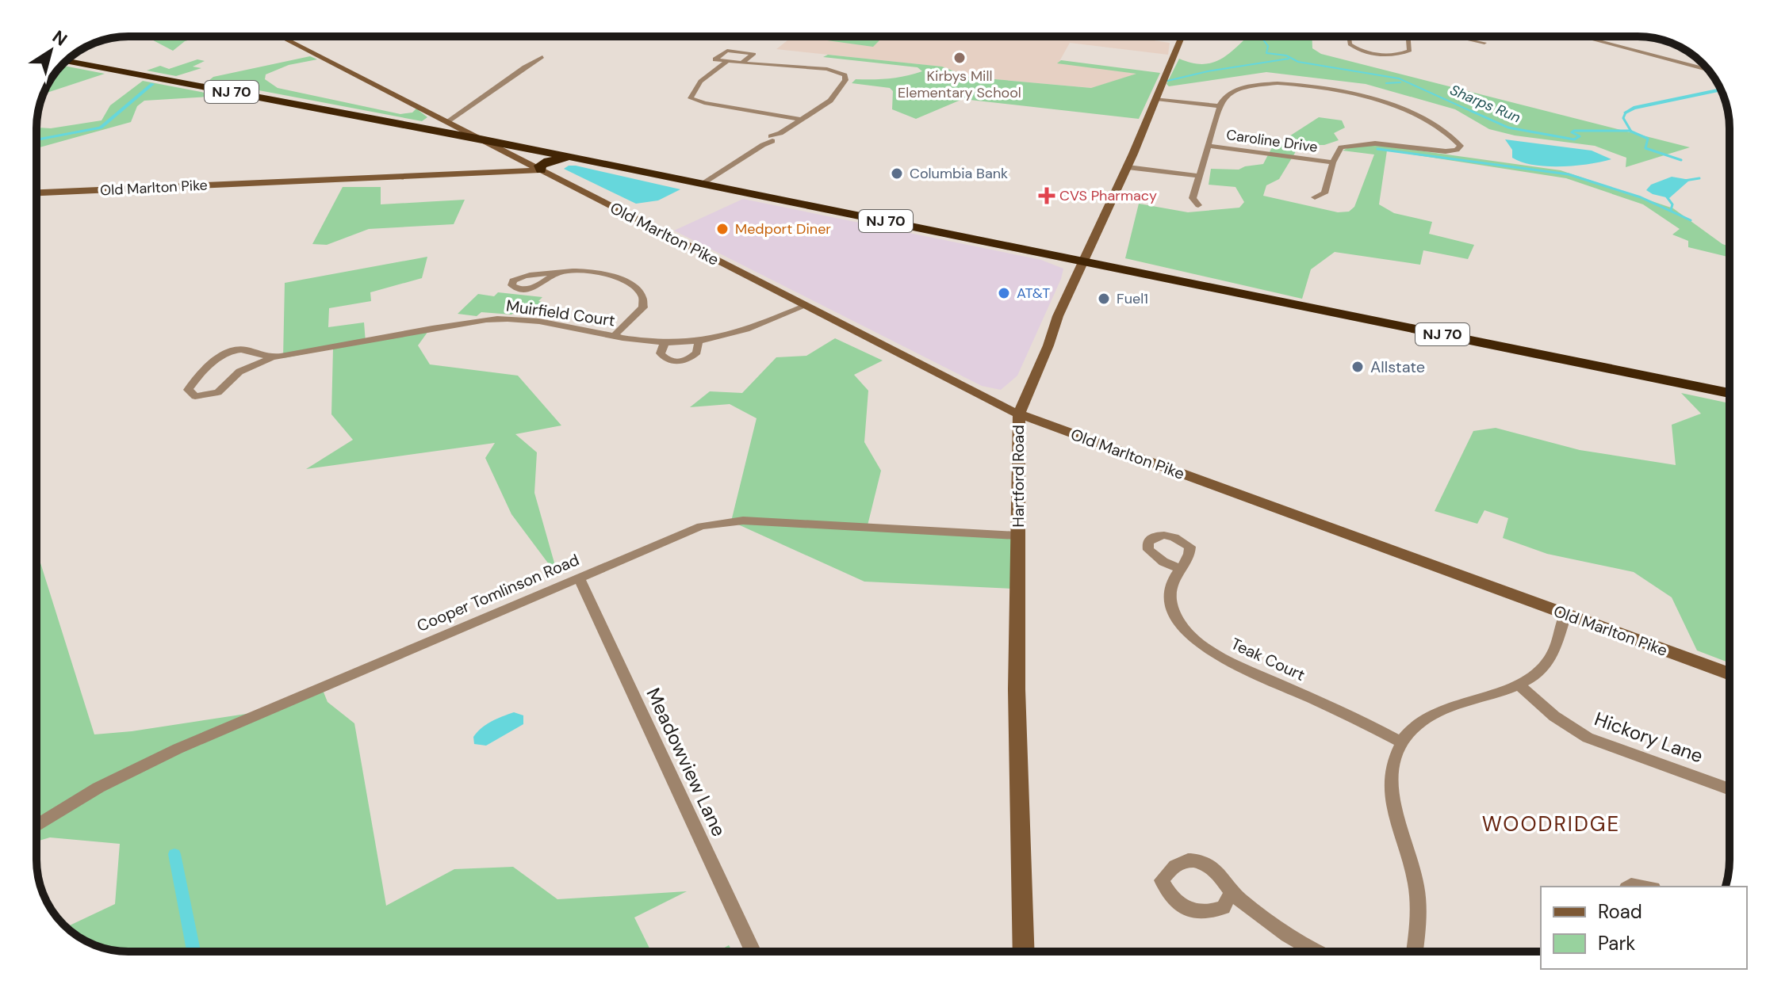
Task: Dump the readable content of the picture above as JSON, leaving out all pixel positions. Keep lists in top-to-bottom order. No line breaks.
{"streets":{"highway":["NJ 70"],"street":["Caroline Drive","Old Marlton Pike","Muirfield Court","Hartford Road","Cooper Tomlinson Road","Teak Court","Hickory Lane","Meadowview Lane"]},"crossings":[["NJ 70","Old Marlton Pike"],["NJ 70","Hartford Road"],["Old Marlton Pike","Muirfield Court"],["Old Marlton Pike","Hartford Road"],["Hartford Road","Cooper Tomlinson Road"],["Cooper Tomlinson Road","Meadowview Lane"]],"districts":["WOODRIDGE"],"water":["Sharps Run"],"places":{"other":["Kirbys Mill Elementary School","Columbia Bank","Medport Diner","AT&T","Fuel1","Allstate"],"health":["CVS Pharmacy"]},"legend":["Road","Park"],"north":"top right"}
